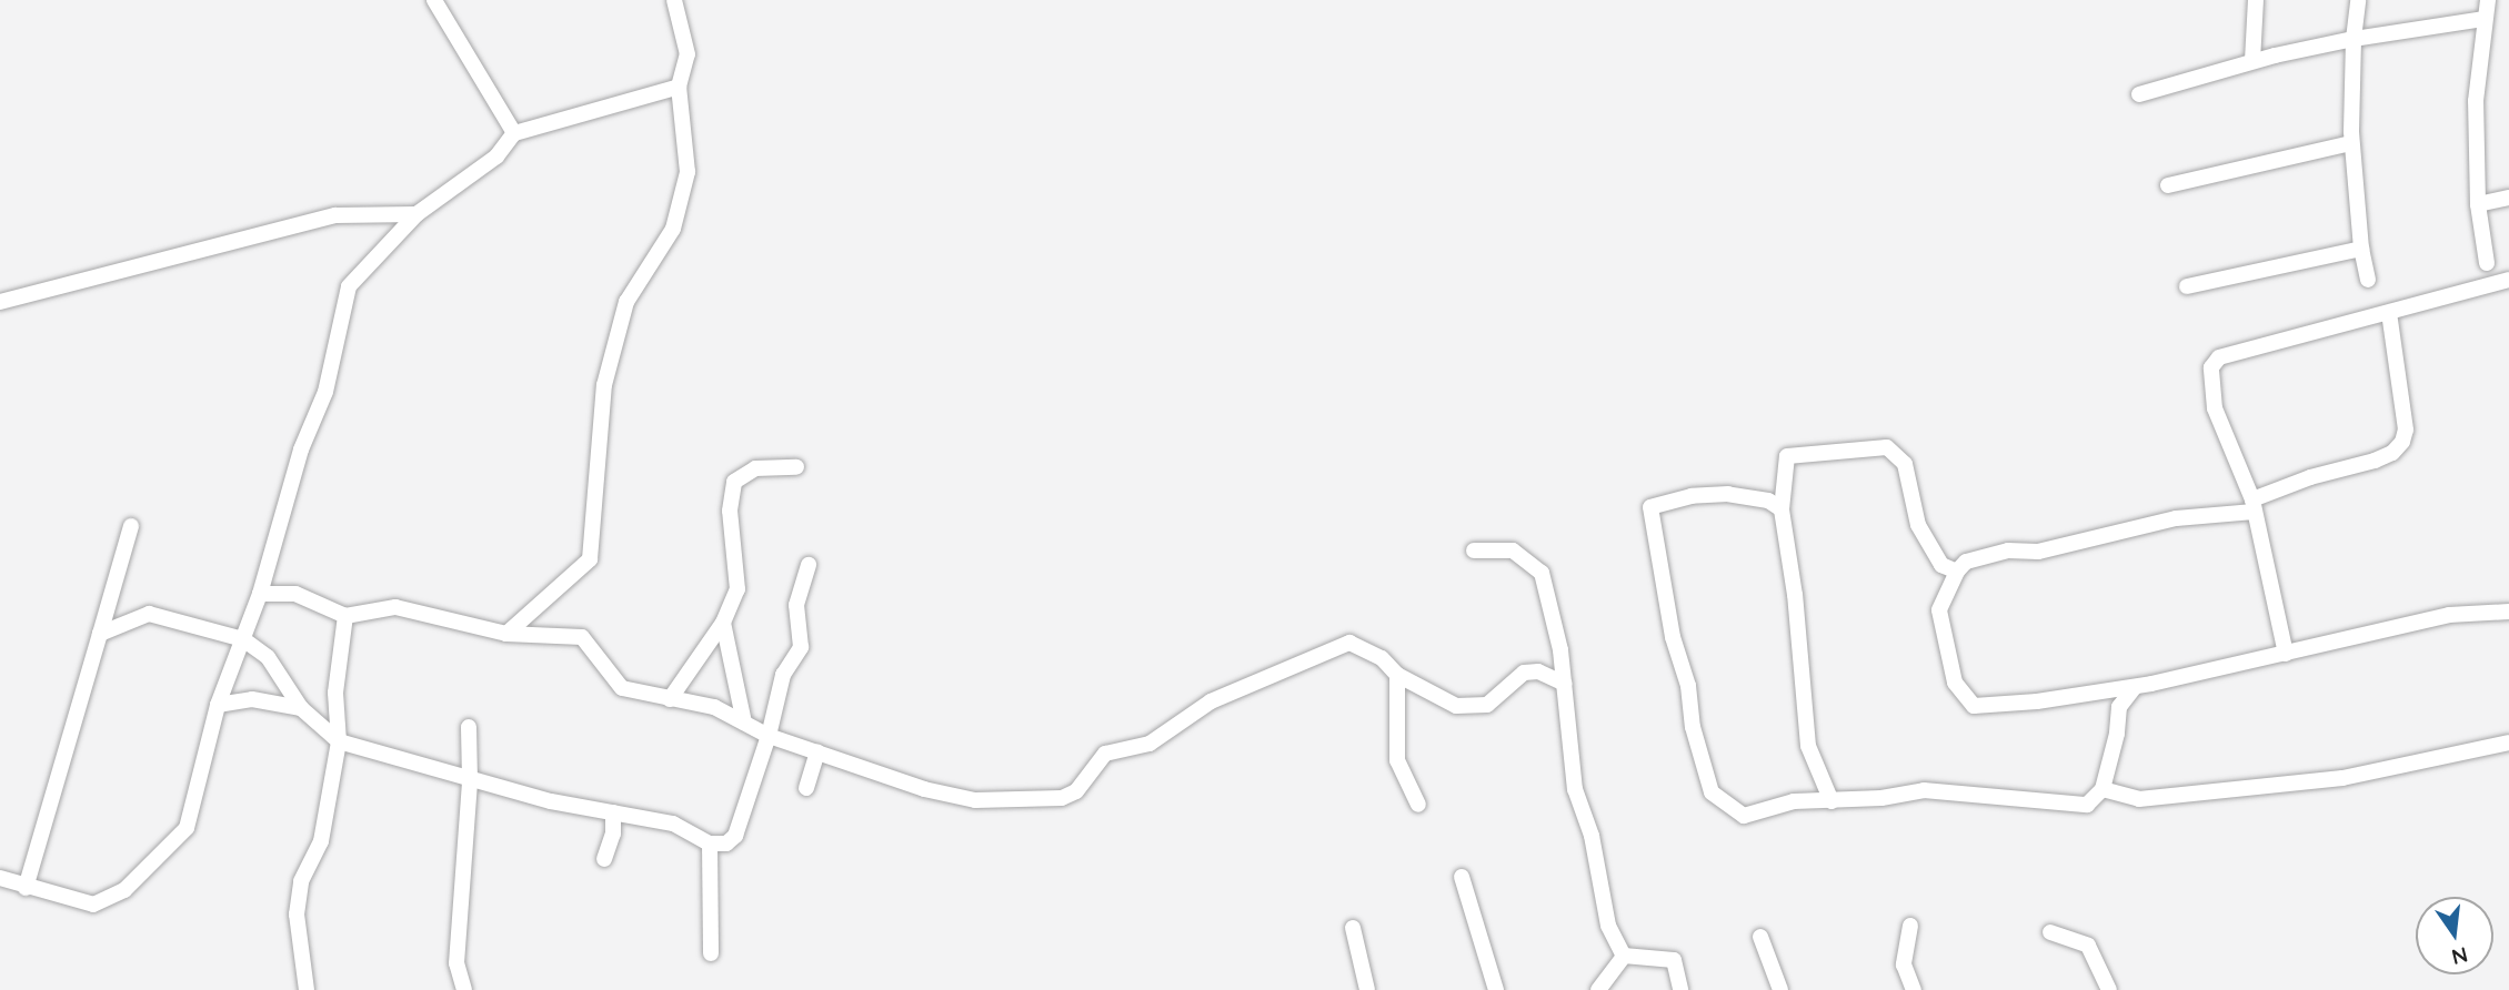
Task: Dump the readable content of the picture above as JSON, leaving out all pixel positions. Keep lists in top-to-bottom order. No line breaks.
{"north":"bottom"}
